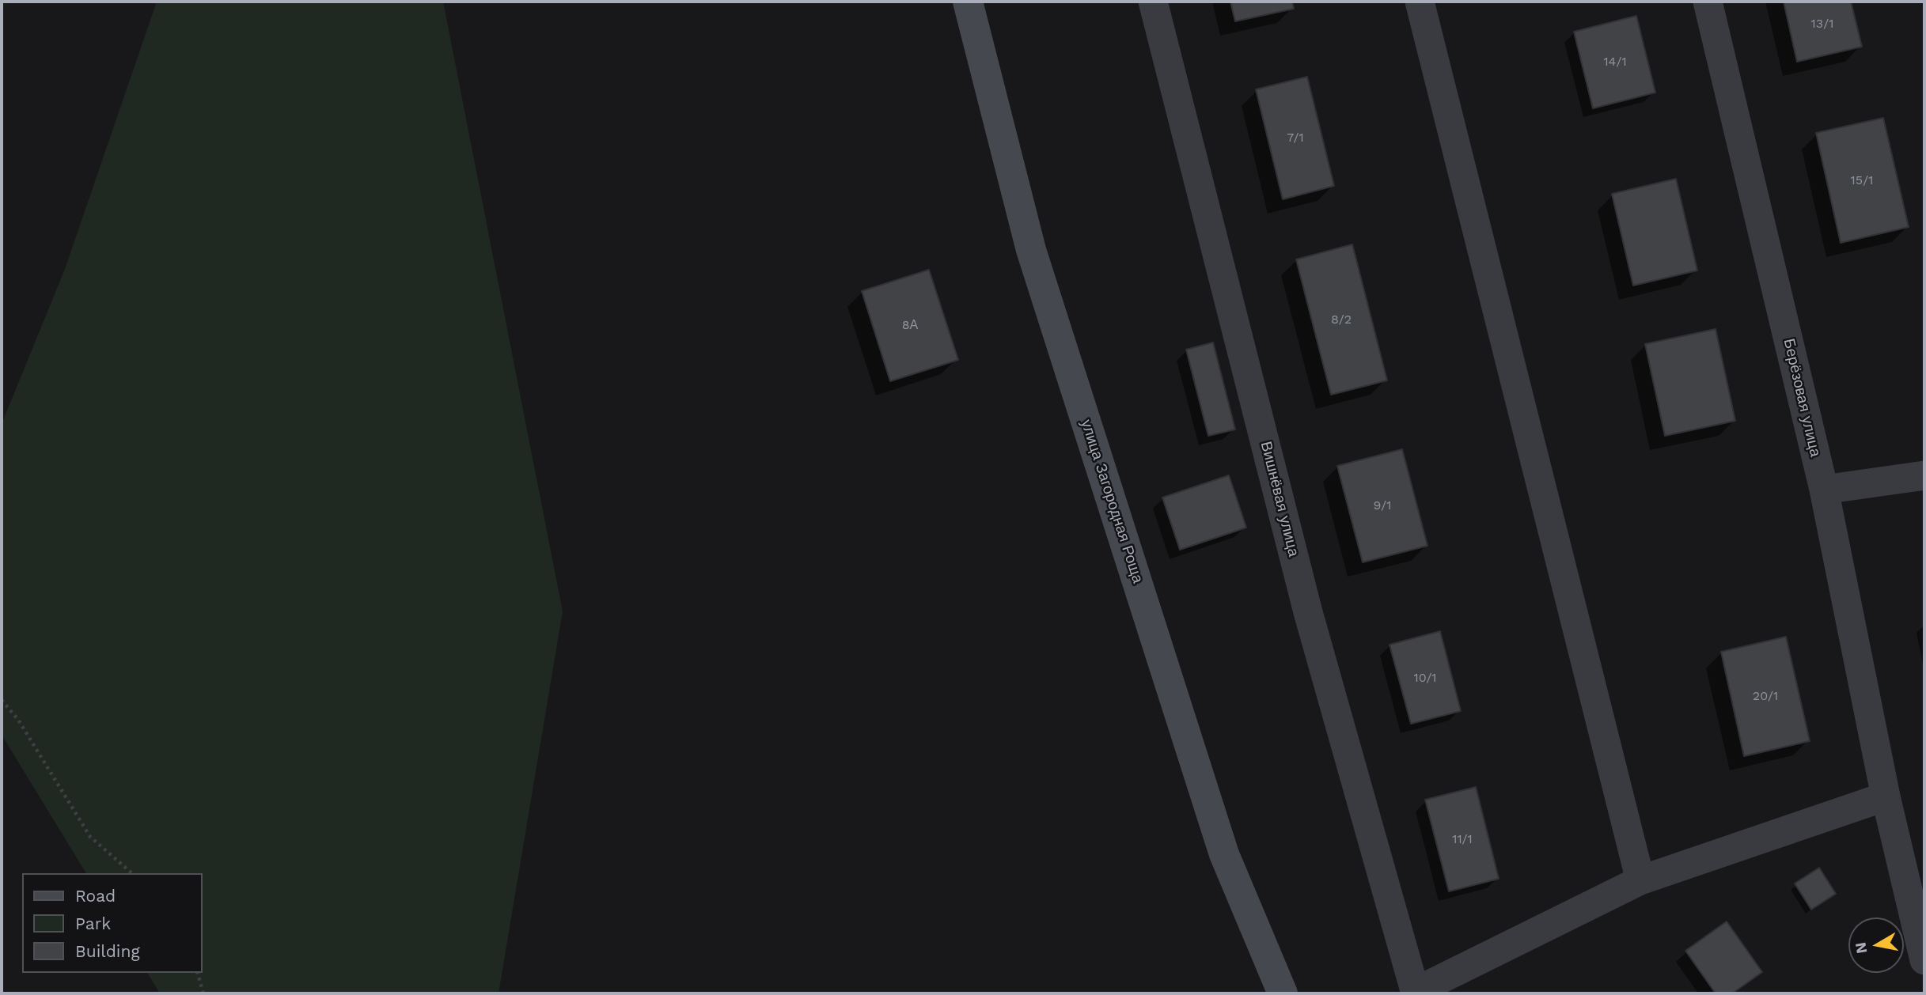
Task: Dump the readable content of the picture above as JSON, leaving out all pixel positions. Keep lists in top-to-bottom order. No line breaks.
{"streets":{"street":["Берёзовая улица","Вишнёвая улица","улица Загородная Роща"]},"house_numbers":["13/1","14/1","7/1","15/1","8/2","8А","9/1","10/1","20/1","11/1"],"legend":["Road","Park","Building"],"north":"left"}
